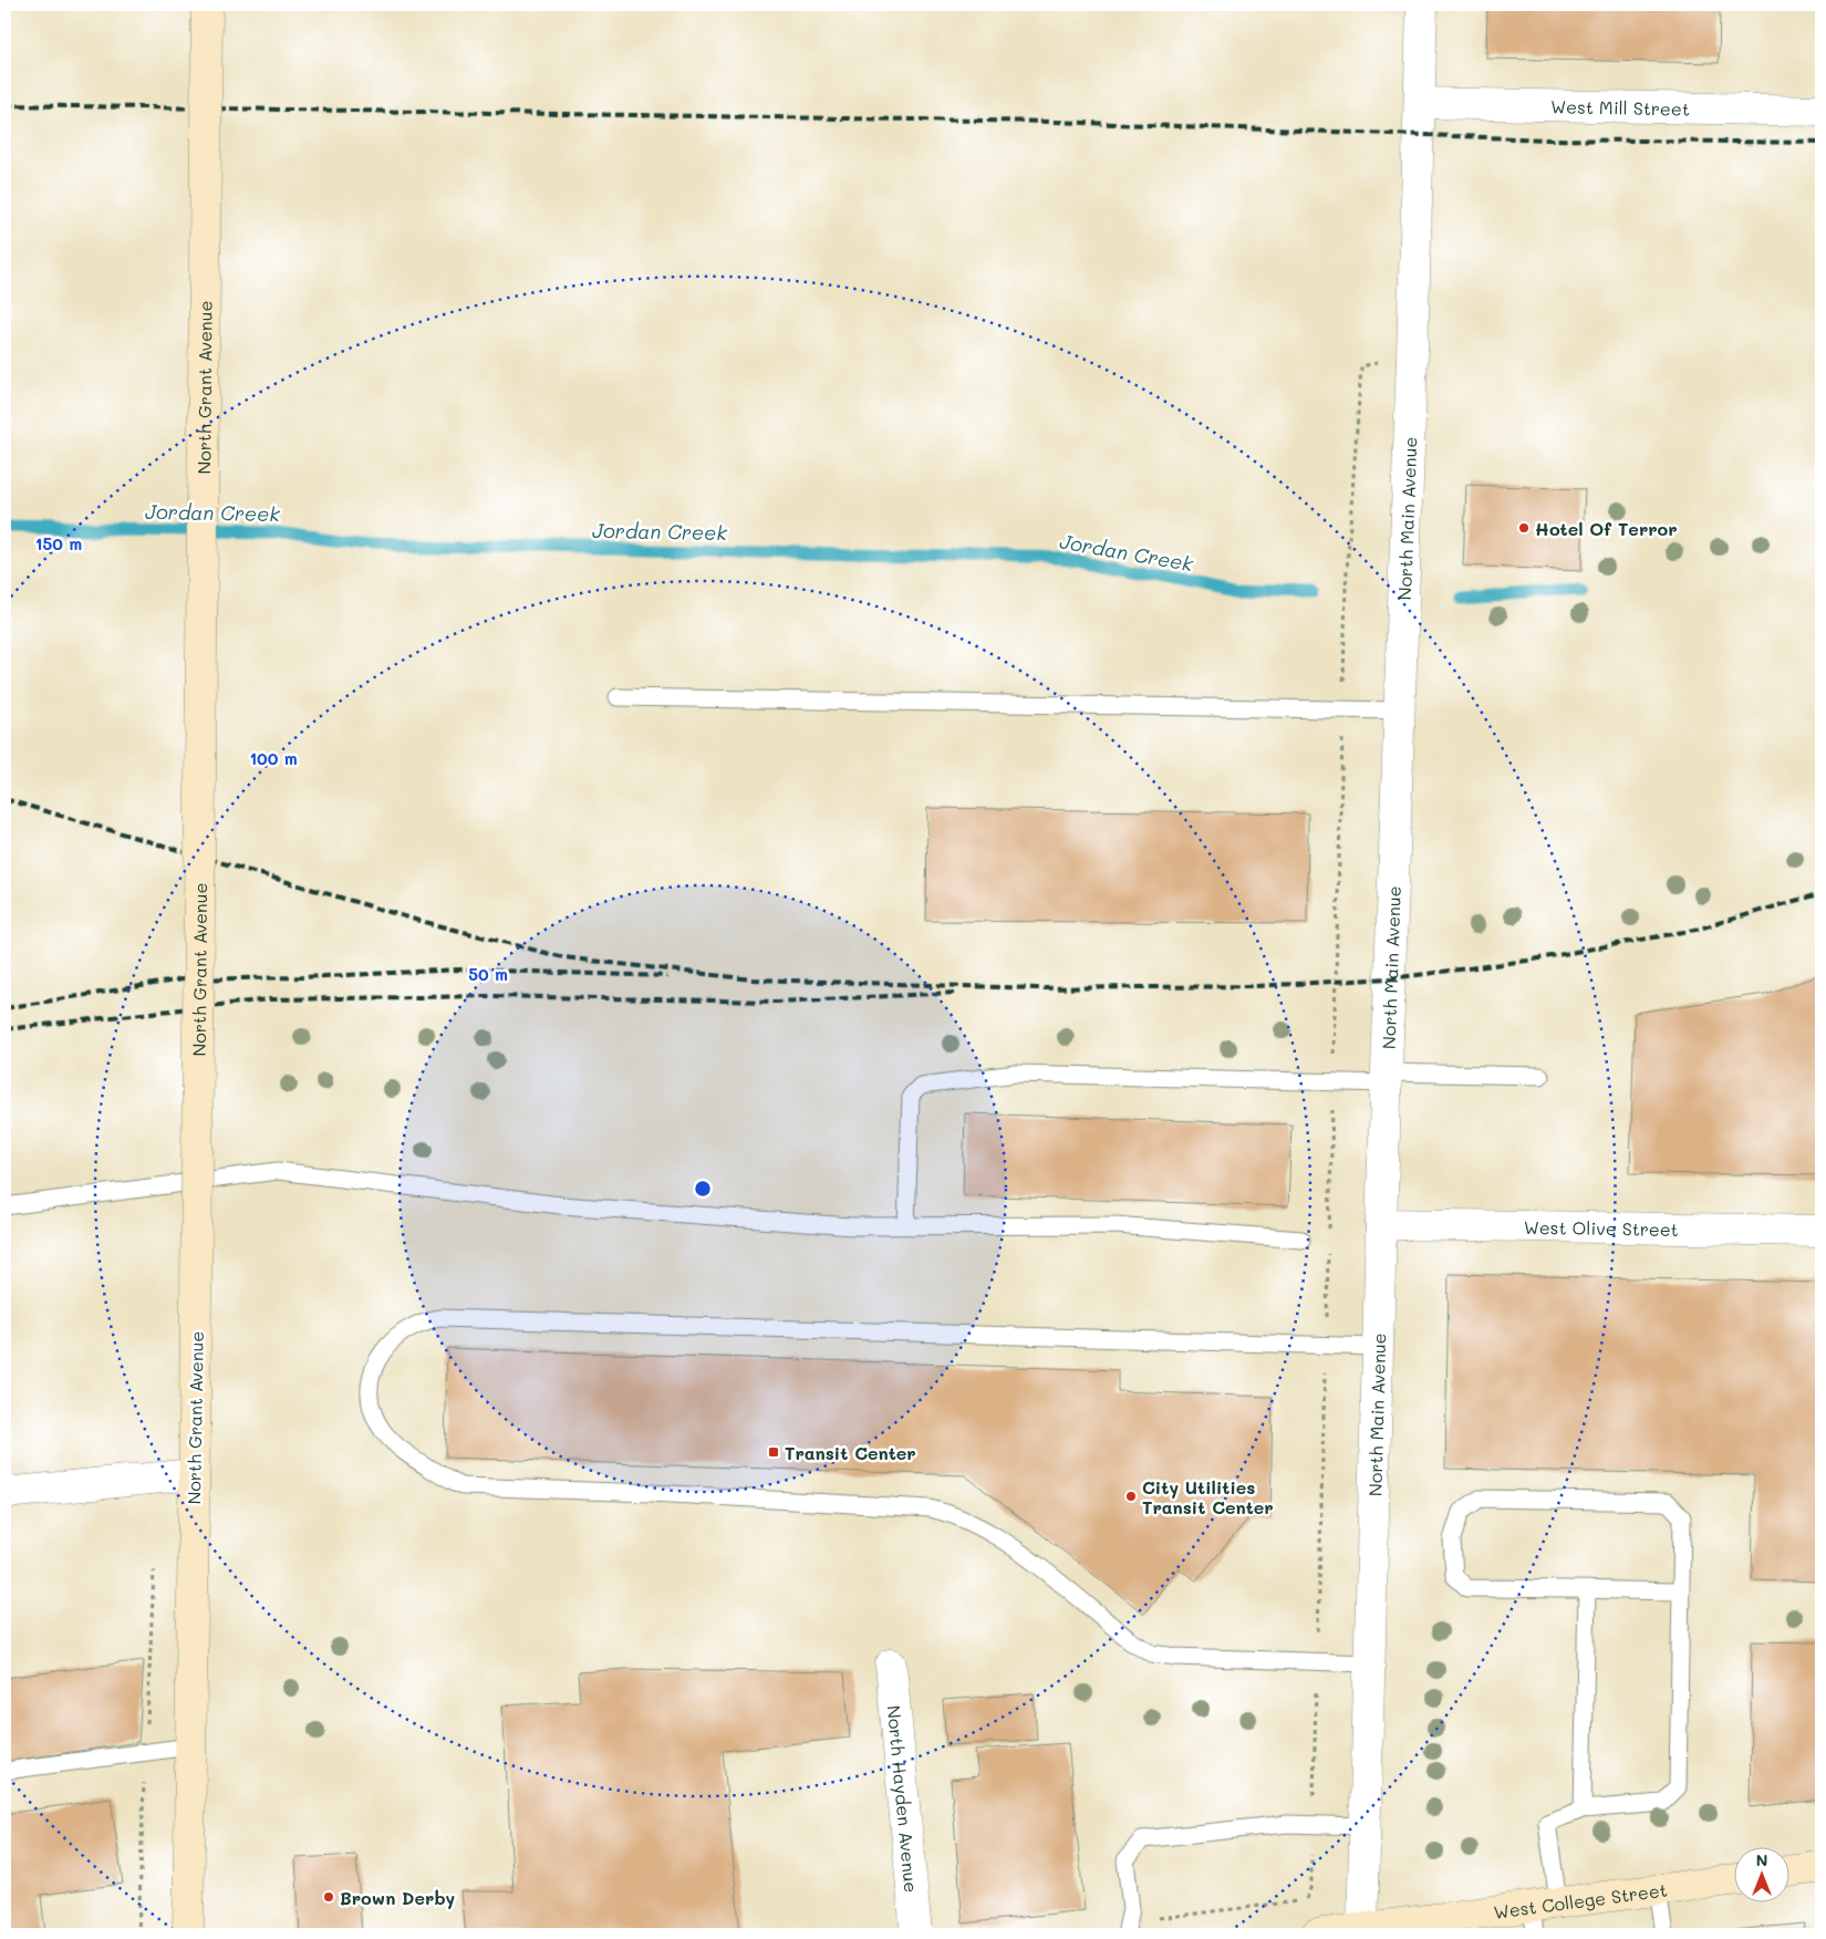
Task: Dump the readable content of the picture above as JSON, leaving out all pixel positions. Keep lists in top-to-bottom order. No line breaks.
{"streets":{"main road":["North Grant Avenue","West College Street"],"street":["West Mill Street","North Main Avenue","West Olive Street","North Hayden Avenue"]},"crossings":[["West Mill Street","North Main Avenue"],["North Main Avenue","West Olive Street"],["North Main Avenue","West College Street"]],"water":["Jordan Creek"],"places":{"other":["Hotel Of Terror","City Utilities Transit Center","Brown Derby"],"transit":["Transit Center"]},"north":"top","rings":["150 m","100 m","50 m"]}
